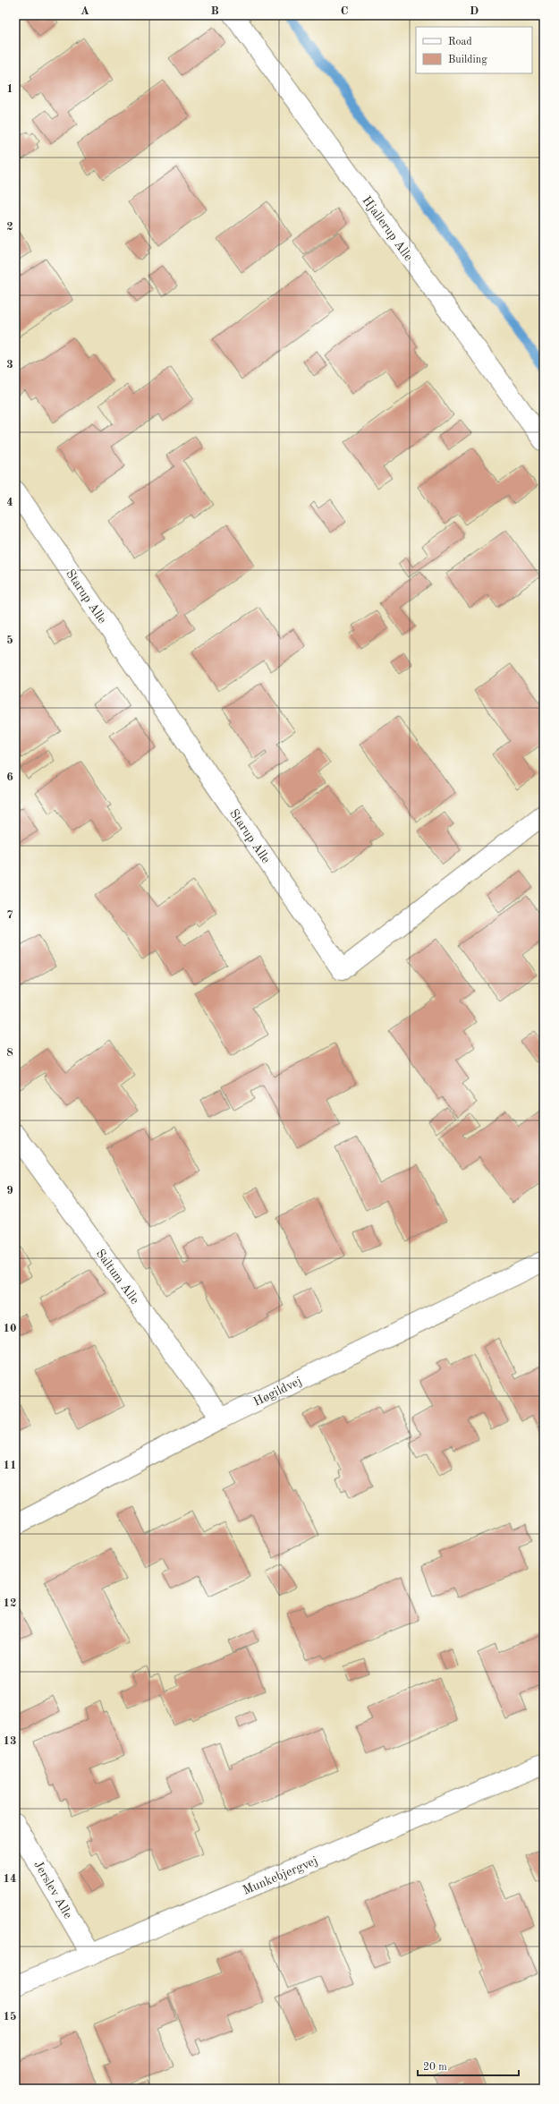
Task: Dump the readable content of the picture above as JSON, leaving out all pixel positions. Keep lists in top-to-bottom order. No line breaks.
{"streets":{"street":["Hjallerup Alle","Starup Alle","Saltum Alle","Høgildvej","Munkebjergvej","Jerslev Alle"]},"crossings":[["Saltum Alle","Høgildvej"],["Munkebjergvej","Jerslev Alle"]],"legend":["Road","Building"],"scale_bar":"20 m","grid":{"columns":["A","B","C","D"],"rows":["1","2","3","4","5","6","7","8","9","10","11","12","13","14","15"]}}
